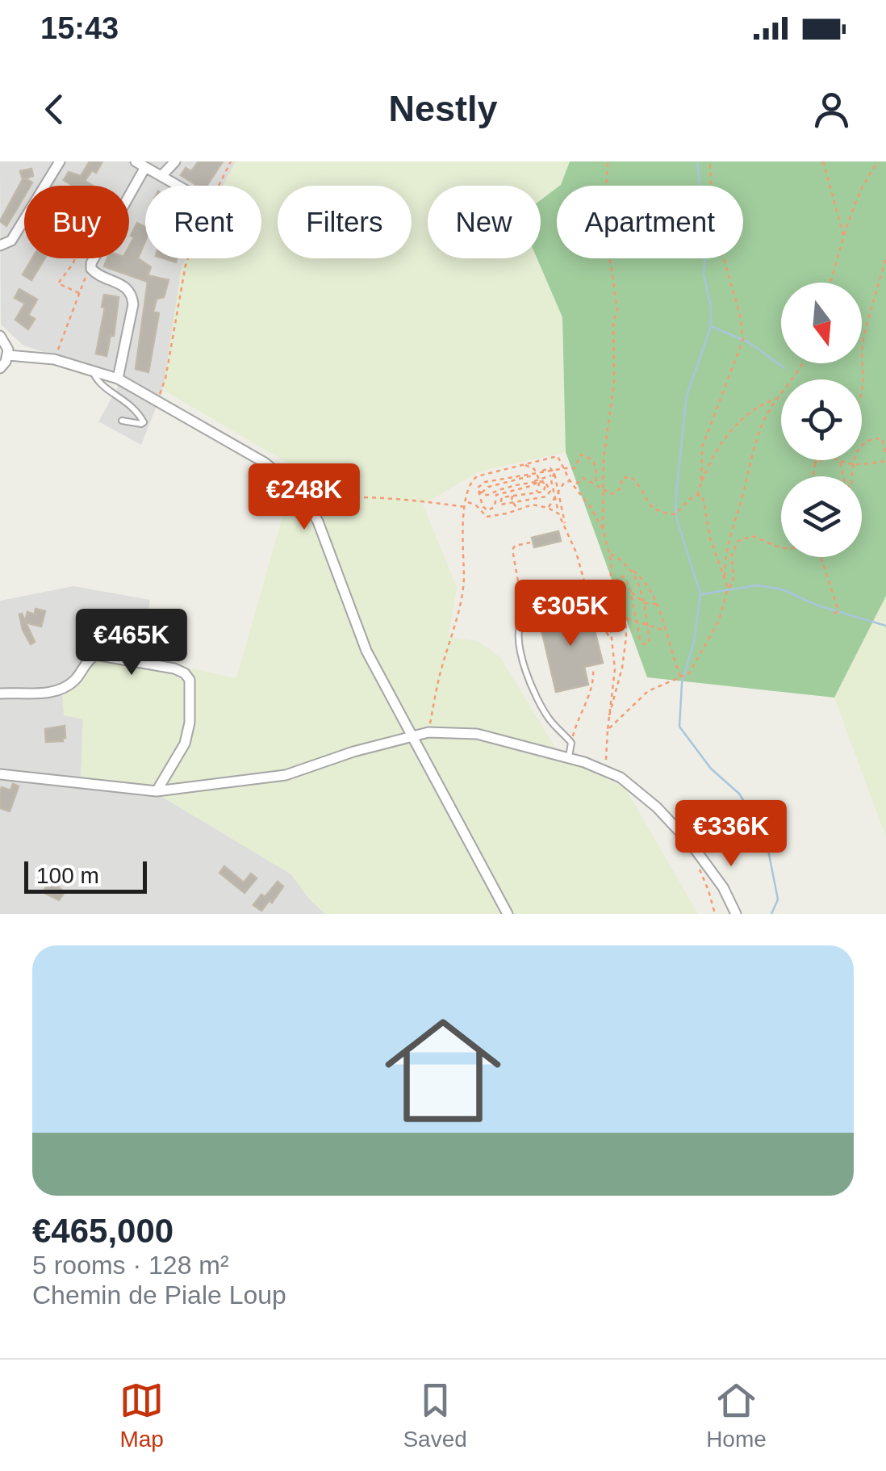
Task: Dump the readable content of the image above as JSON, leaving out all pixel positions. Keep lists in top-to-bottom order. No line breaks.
{"scale_bar":"100 m","north":"bottom","page":{"status":"15:43","header":"Nestly","chip":["Buy","Rent","Filters","New","Apartment"],"price":["€248K","€305K","€465K","€336K"],"scale":"100 m","list":[{"name":"€465,000","note":"5 rooms · 128 m² · Chemin de Piale Loup"}],"tabs":["Map","Saved","Home"]}}
